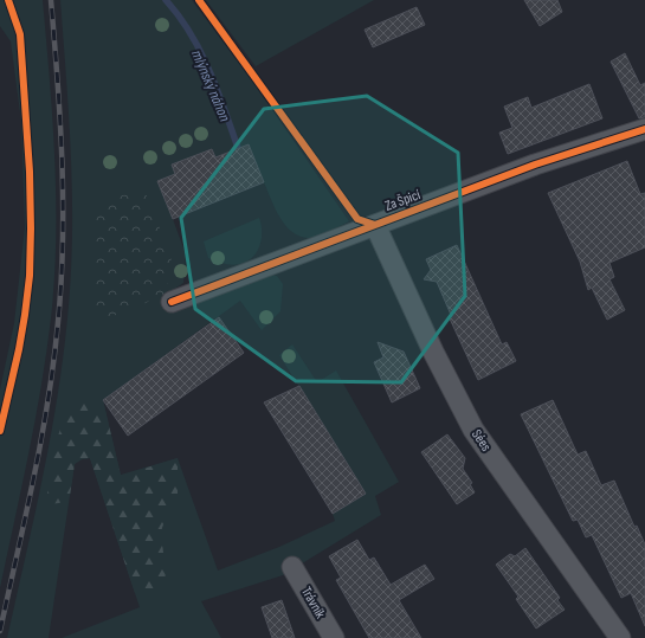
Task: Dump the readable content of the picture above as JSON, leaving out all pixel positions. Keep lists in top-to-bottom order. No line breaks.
{"streets":{"street":["Za Špicí","Sées","Trávník"]},"crossings":[["Za Špicí","Sées"]],"water":["mlýnský náhon"]}
